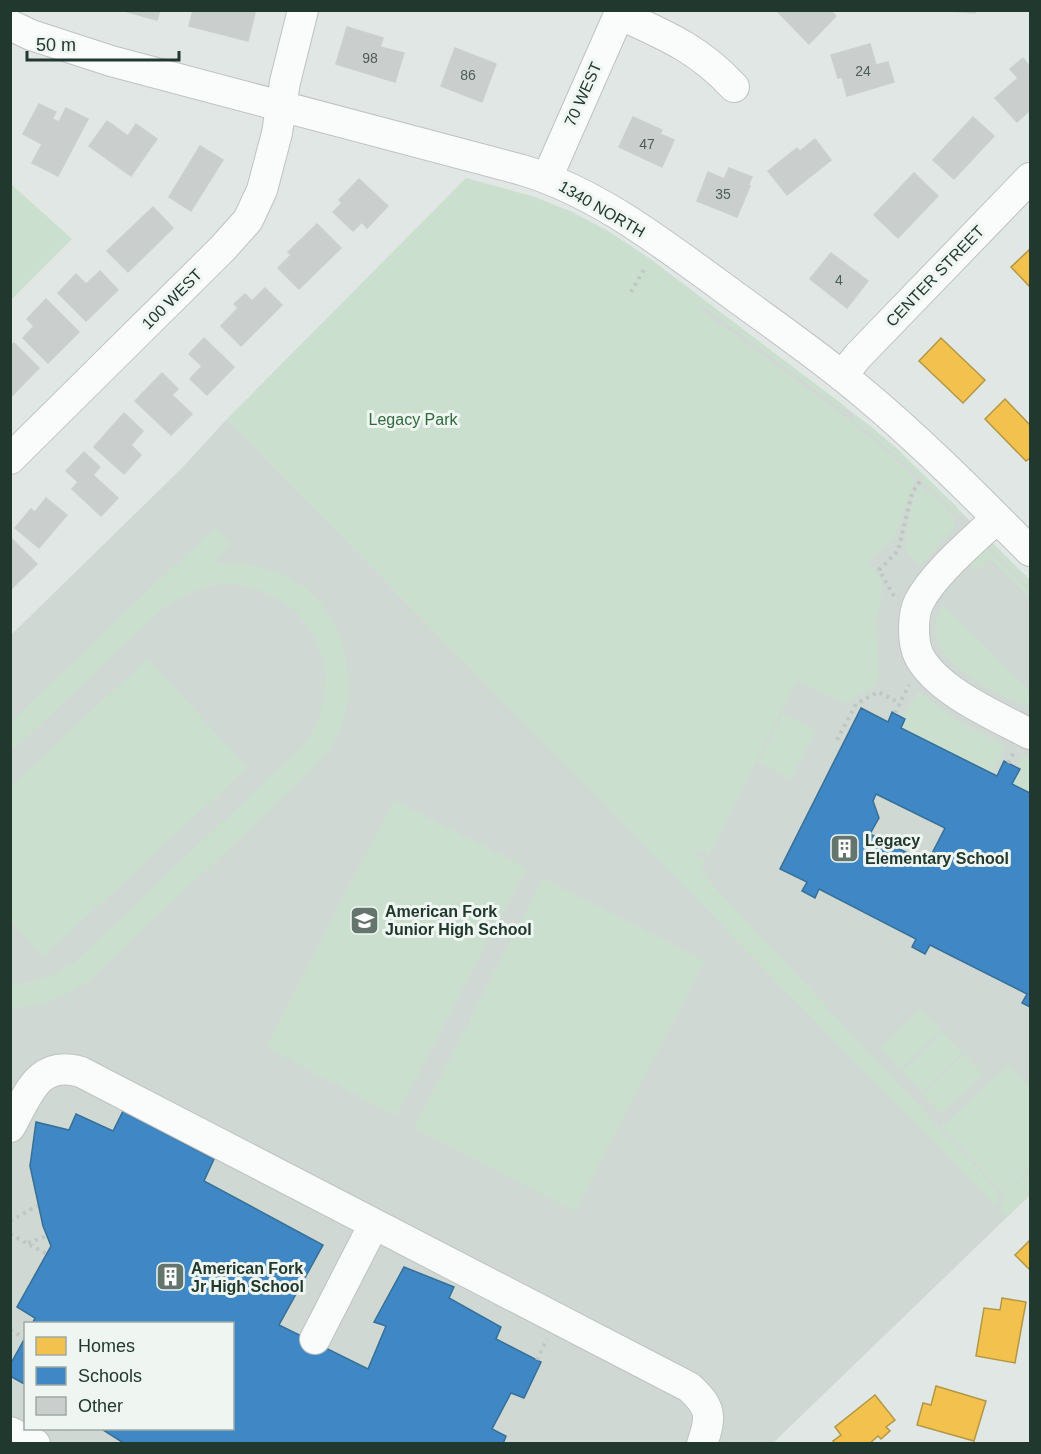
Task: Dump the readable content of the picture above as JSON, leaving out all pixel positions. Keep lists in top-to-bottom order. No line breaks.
{"streets":{"street":["70 WEST","1340 NORTH","CENTER STREET","100 WEST"]},"crossings":[["70 WEST","1340 NORTH"],["1340 NORTH","CENTER STREET"],["1340 NORTH","100 WEST"]],"parks":["Legacy Park"],"places":{"building":["Legacy Elementary School","American Fork Jr High School"],"school or university":["American Fork Junior High School"]},"house_numbers":["98","24","86","47","35","4"],"legend":["Homes","Schools","Other"],"scale_bar":"50 m"}
